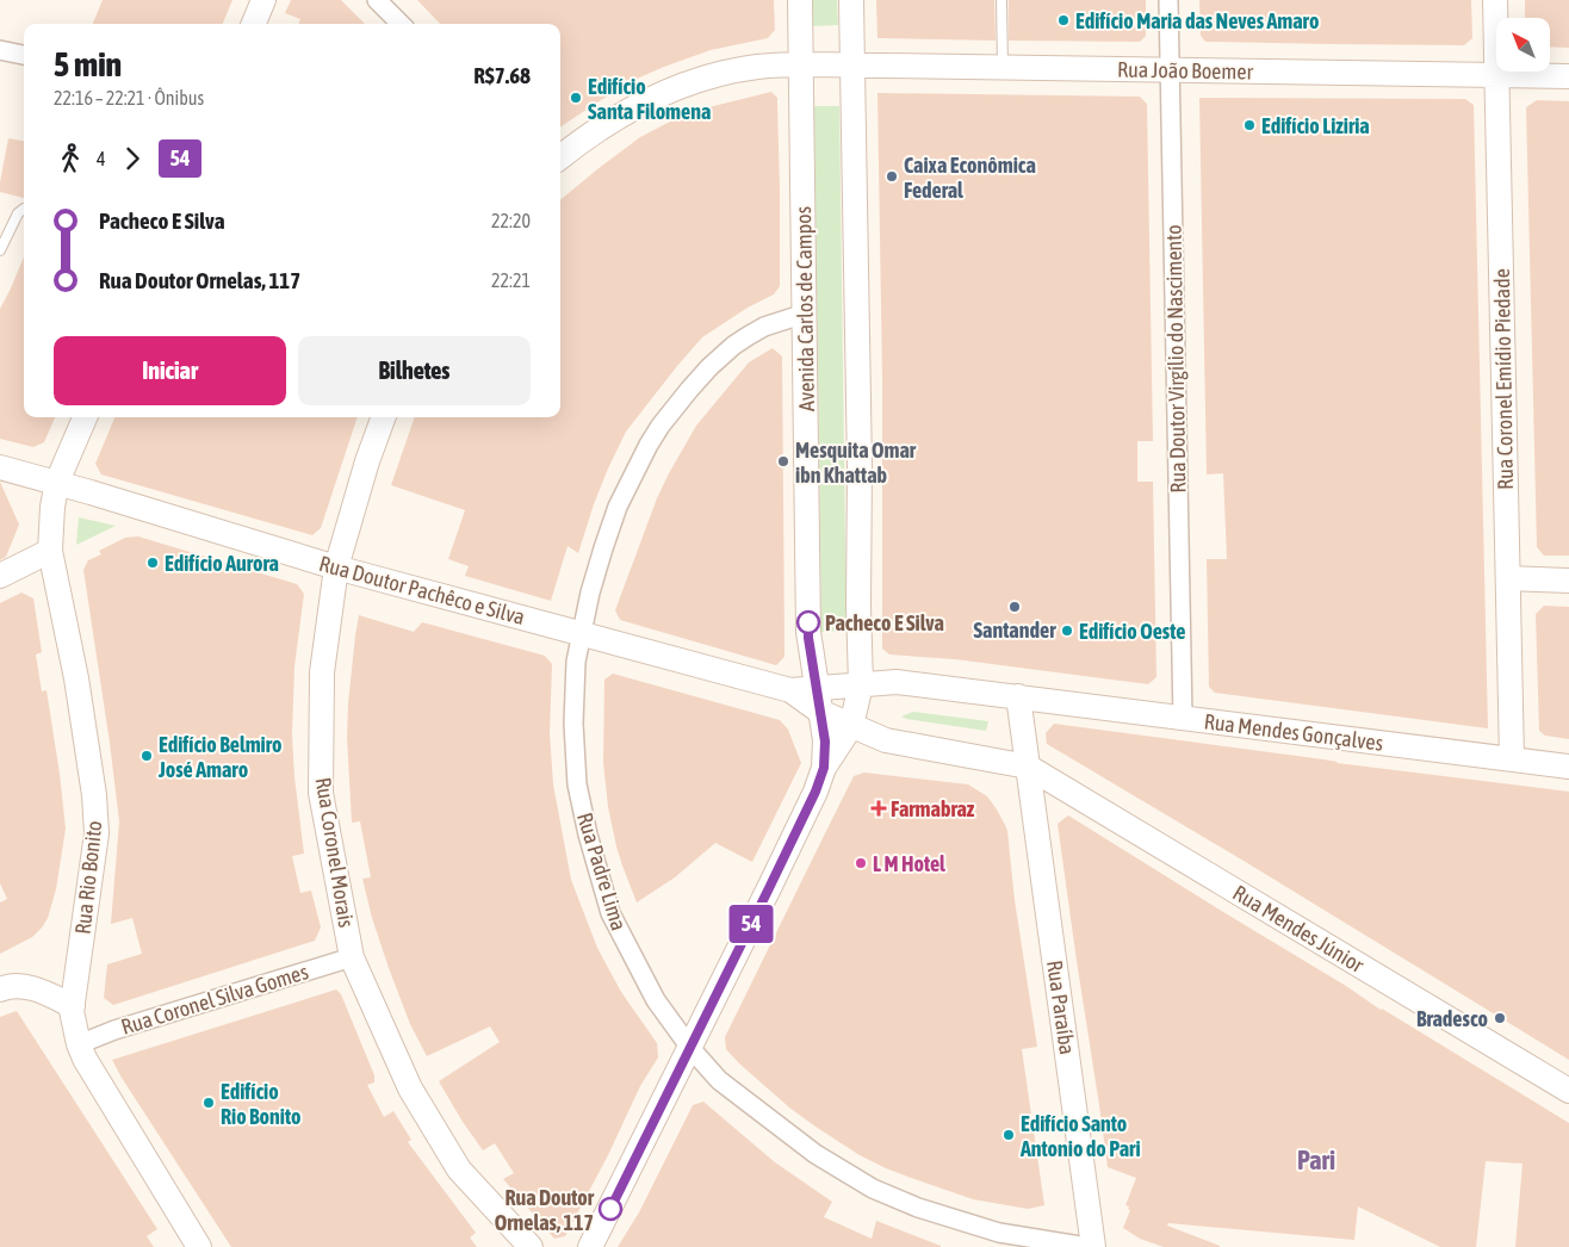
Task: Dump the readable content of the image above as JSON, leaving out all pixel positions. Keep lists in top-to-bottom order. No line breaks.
{"streets":{"street":["Rua João Boemer","Avenida Carlos de Campos","Rua Doutor Virgílio do Nascimento","Rua Coronel Emídio Piedade","Rua Doutor Pachêco e Silva","Rua Mendes Gonçalves","Rua Coronel Morais","Rua Padre Lima","Rua Rio Bonito","Rua Mendes Júnior","Rua Coronel Silva Gomes","Rua Paraíba"]},"crossings":[["Rua João Boemer","Avenida Carlos de Campos"],["Rua João Boemer","Rua Doutor Virgílio do Nascimento"],["Rua João Boemer","Rua Coronel Emídio Piedade"],["Avenida Carlos de Campos","Rua Doutor Pachêco e Silva"],["Avenida Carlos de Campos","Rua Padre Lima"],["Rua Doutor Virgílio do Nascimento","Rua Mendes Gonçalves"],["Rua Coronel Emídio Piedade","Rua Mendes Gonçalves"],["Rua Doutor Pachêco e Silva","Rua Mendes Gonçalves"],["Rua Doutor Pachêco e Silva","Rua Coronel Morais"],["Rua Doutor Pachêco e Silva","Rua Padre Lima"],["Rua Doutor Pachêco e Silva","Rua Rio Bonito"],["Rua Mendes Gonçalves","Rua Paraíba"],["Rua Coronel Morais","Rua Coronel Silva Gomes"],["Rua Rio Bonito","Rua Coronel Silva Gomes"],["Rua Mendes Júnior","Rua Paraíba"]],"districts":["Pari"],"places":{"other":["Edifício Maria das Neves Amaro","Edifício Santa Filomena","Edifício Liziria","Caixa Econômica Federal","Mesquita Omar ibn Khattab","Edifício Aurora","Santander","Pacheco E Silva","Edifício Oeste","Edifício Belmiro José Amaro","L M Hotel","Bradesco","Edifício Rio Bonito","Edifício Santo Antonio do Pari","Rua Doutor Ornelas, 117"],"health":["Farmabraz"]},"lines":["bus line 54"],"north":"top left","page":{"on_map":"54","heading":["5 min","22:16 – 22:21 · Ônibus","R$7.68"],"legs":["4","54"],"list":[{"name":"Pacheco E Silva","value":"22:20"},{"name":"Rua Doutor Ornelas, 117","value":"22:21"}],"buttons":["Iniciar","Bilhetes"]}}
